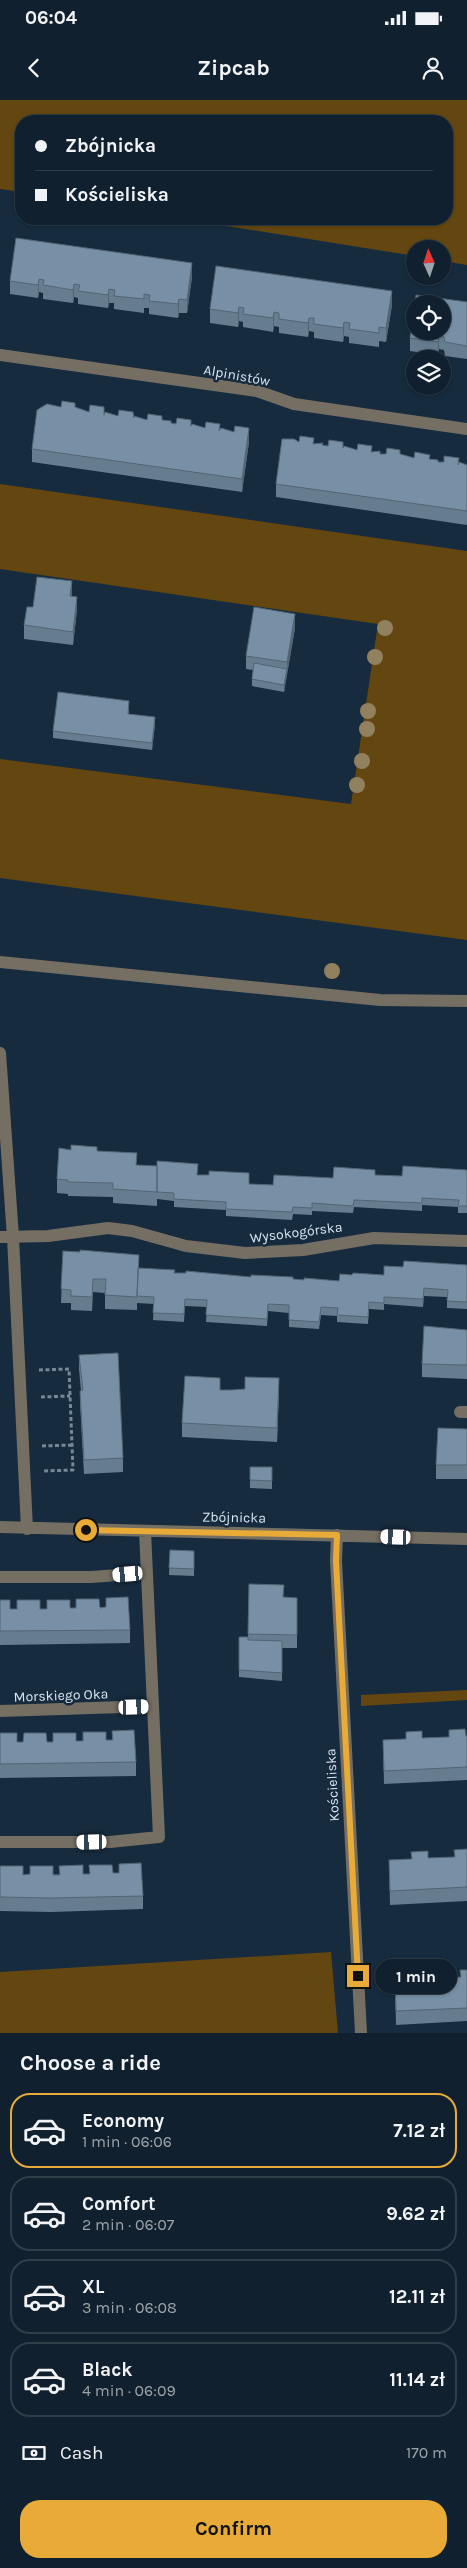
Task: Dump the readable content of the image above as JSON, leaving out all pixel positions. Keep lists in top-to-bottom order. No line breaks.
{"streets":{"street":["Alpinistów","Wysokogórska","Zbójnicka","Morskiego Oka","Kościeliska"]},"crossings":[["Zbójnicka","Kościeliska"]],"north":"top","page":{"status":"06:04","header":"Zipcab","banner":["Zbójnicka","Kościeliska"],"bubble":"1 min","heading":"Choose a ride","list":[{"name":"Economy","note":"1 min · 06:06","value":"7.12 zł"},{"name":"Comfort","note":"2 min · 06:07","value":"9.62 zł"},{"name":"XL","note":"3 min · 06:08","value":"12.11 zł"},{"name":"Black","note":"4 min · 06:09","value":"11.14 zł"}],"pay":["Cash","170 m"],"buttons":"Confirm"}}
